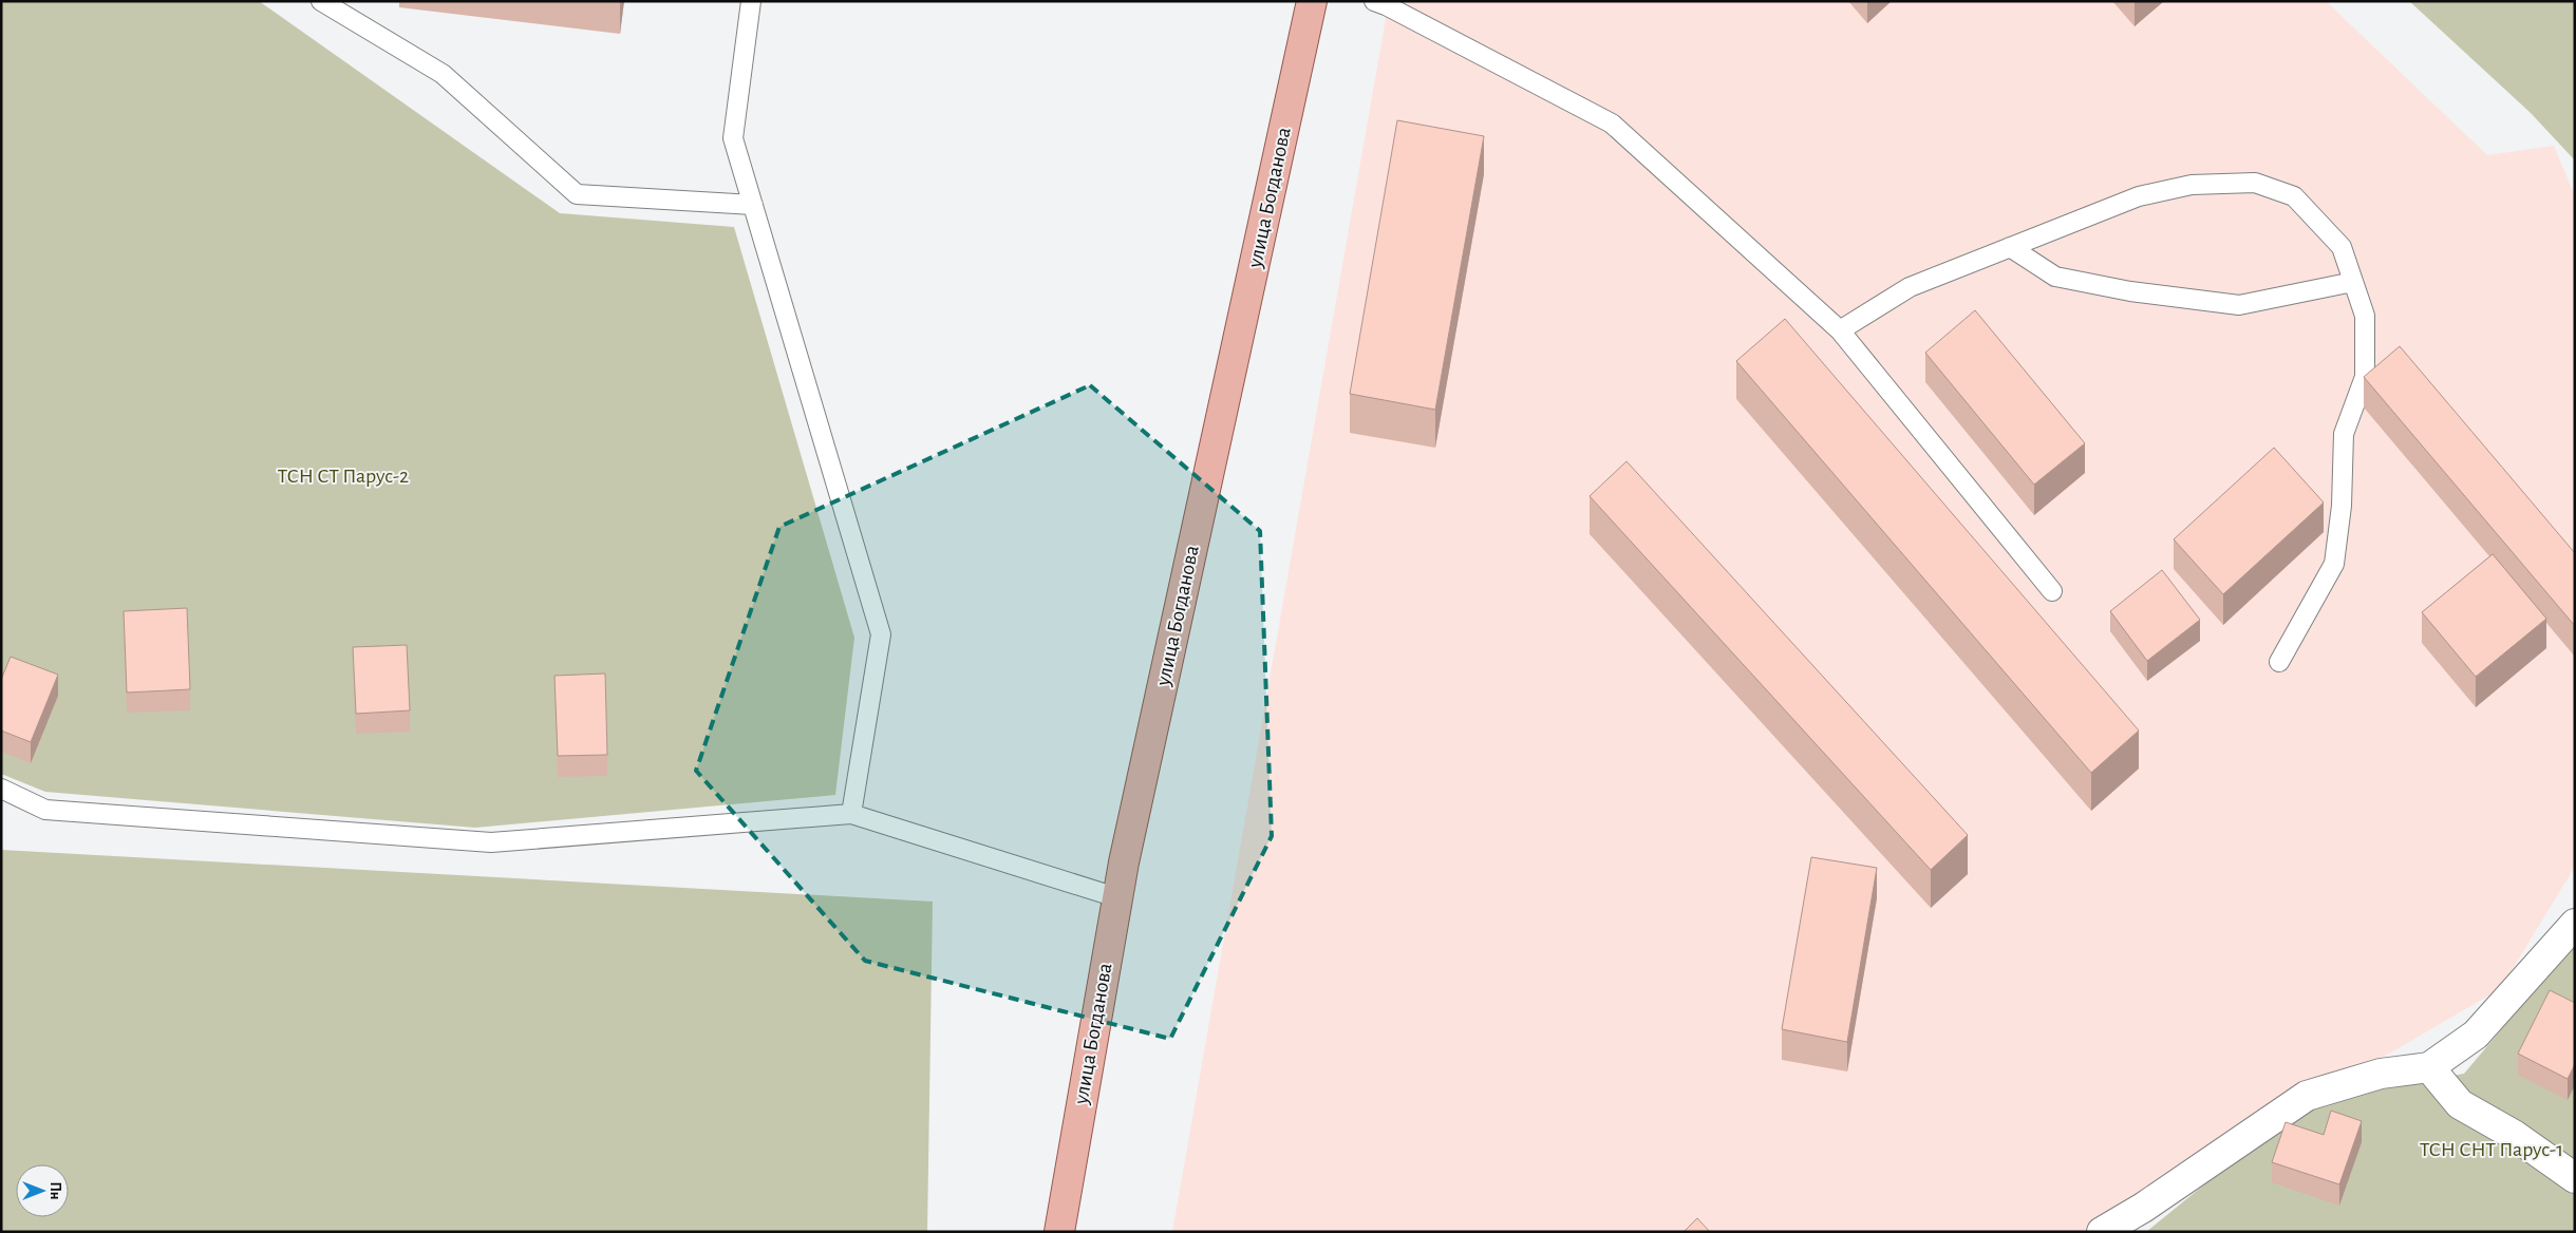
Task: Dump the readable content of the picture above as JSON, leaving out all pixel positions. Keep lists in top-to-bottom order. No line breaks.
{"streets":{"main road":["улица Богданова"]},"parks":["ТСН СТ Парус-2","ТСН СНТ Парус-1"],"north":"right"}
